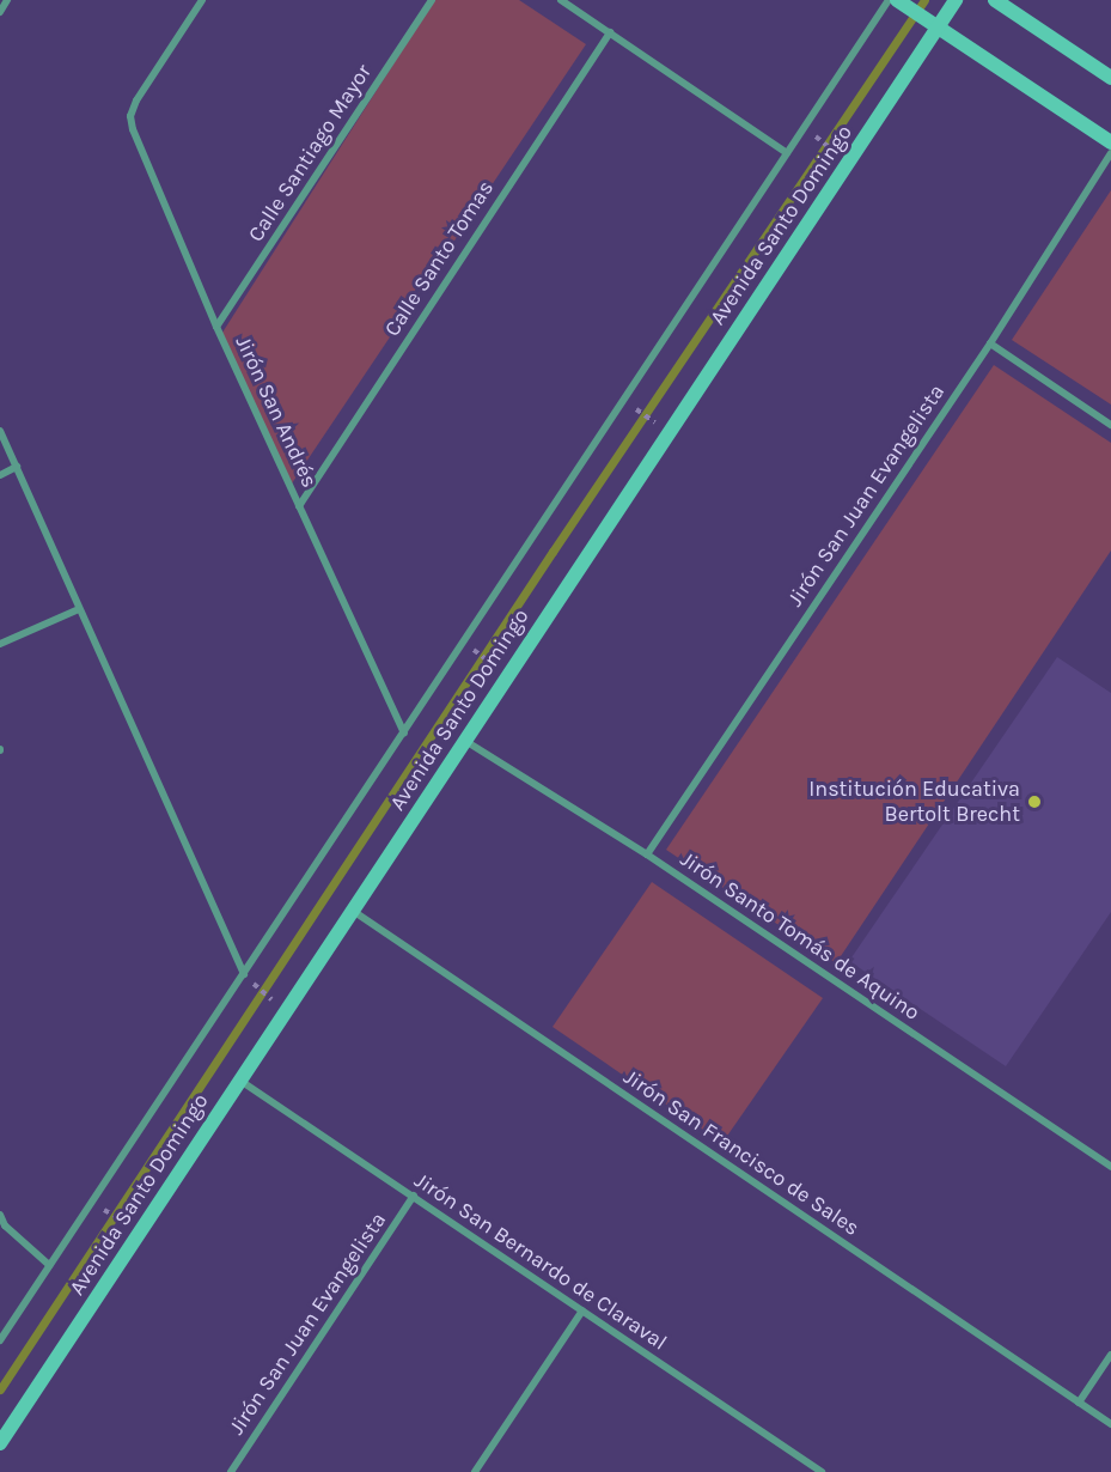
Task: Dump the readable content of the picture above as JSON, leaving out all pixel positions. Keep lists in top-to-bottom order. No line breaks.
{"streets":{"main road":["Avenida Santo Domingo"],"street":["Calle Santiago Mayor","Calle Santo Tomas","Jirón San Andrés","Jirón San Juan Evangelista","Jirón Santo Tomás de Aquino","Jirón San Francisco de Sales","Jirón San Bernardo de Claraval"]},"crossings":[["Calle Santiago Mayor","Jirón San Andrés"],["Avenida Santo Domingo","Jirón San Andrés"],["Avenida Santo Domingo","Jirón Santo Tomás de Aquino"],["Avenida Santo Domingo","Jirón San Francisco de Sales"],["Avenida Santo Domingo","Jirón San Bernardo de Claraval"],["Calle Santo Tomas","Jirón San Andrés"],["Jirón San Juan Evangelista","Jirón Santo Tomás de Aquino"],["Jirón San Juan Evangelista","Jirón San Bernardo de Claraval"]],"places":["Institución Educativa Bertolt Brecht"]}
